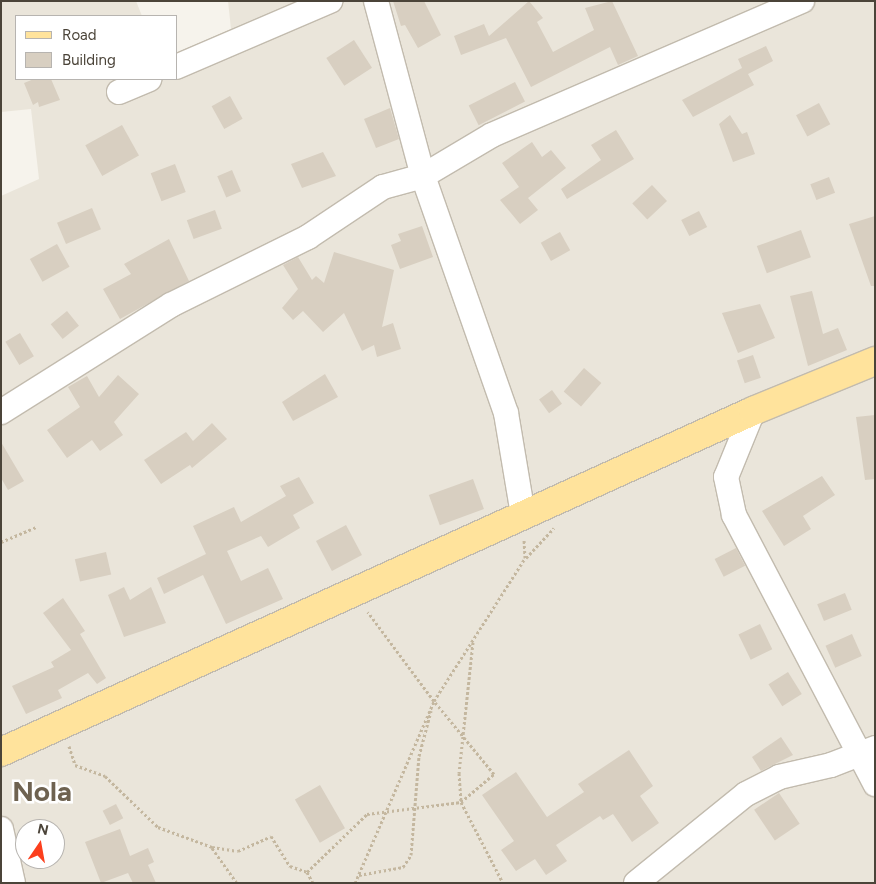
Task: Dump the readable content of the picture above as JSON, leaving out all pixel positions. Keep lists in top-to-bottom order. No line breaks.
{"districts":["Nola"],"legend":["Road","Building"],"north":"top"}
